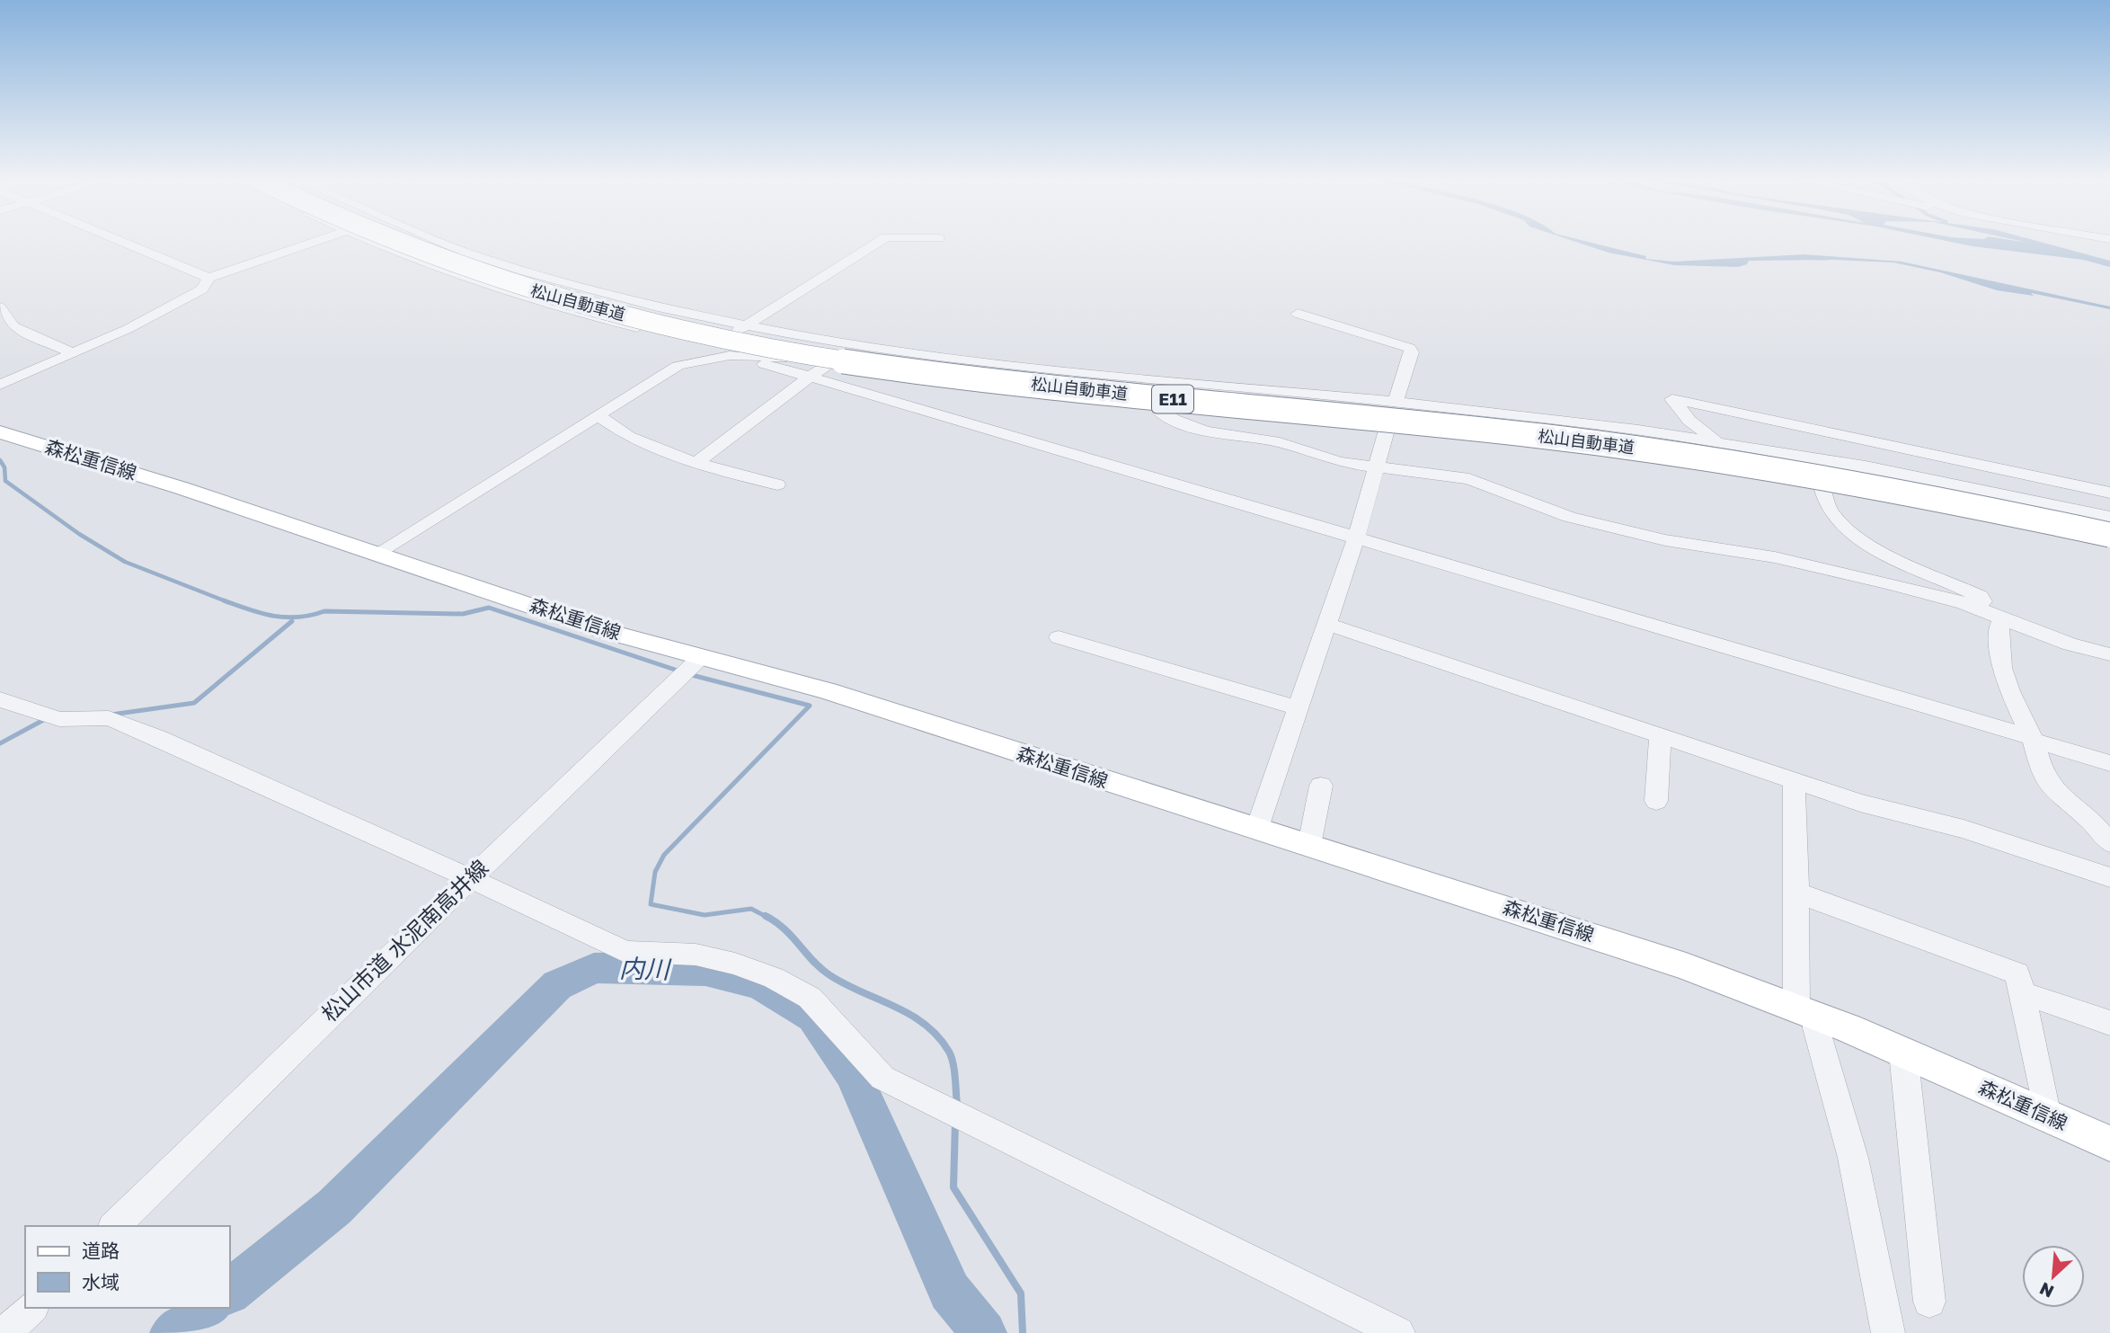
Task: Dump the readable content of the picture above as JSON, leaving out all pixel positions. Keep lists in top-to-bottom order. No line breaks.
{"streets":{"highway":["松山自動車道","E11"],"main road":["森松重信線"],"street":["松山市道 水泥南高井線"]},"crossings":[["森松重信線","松山市道 水泥南高井線"]],"water":["内川"],"legend":["道路","水域"],"north":"bottom left"}
